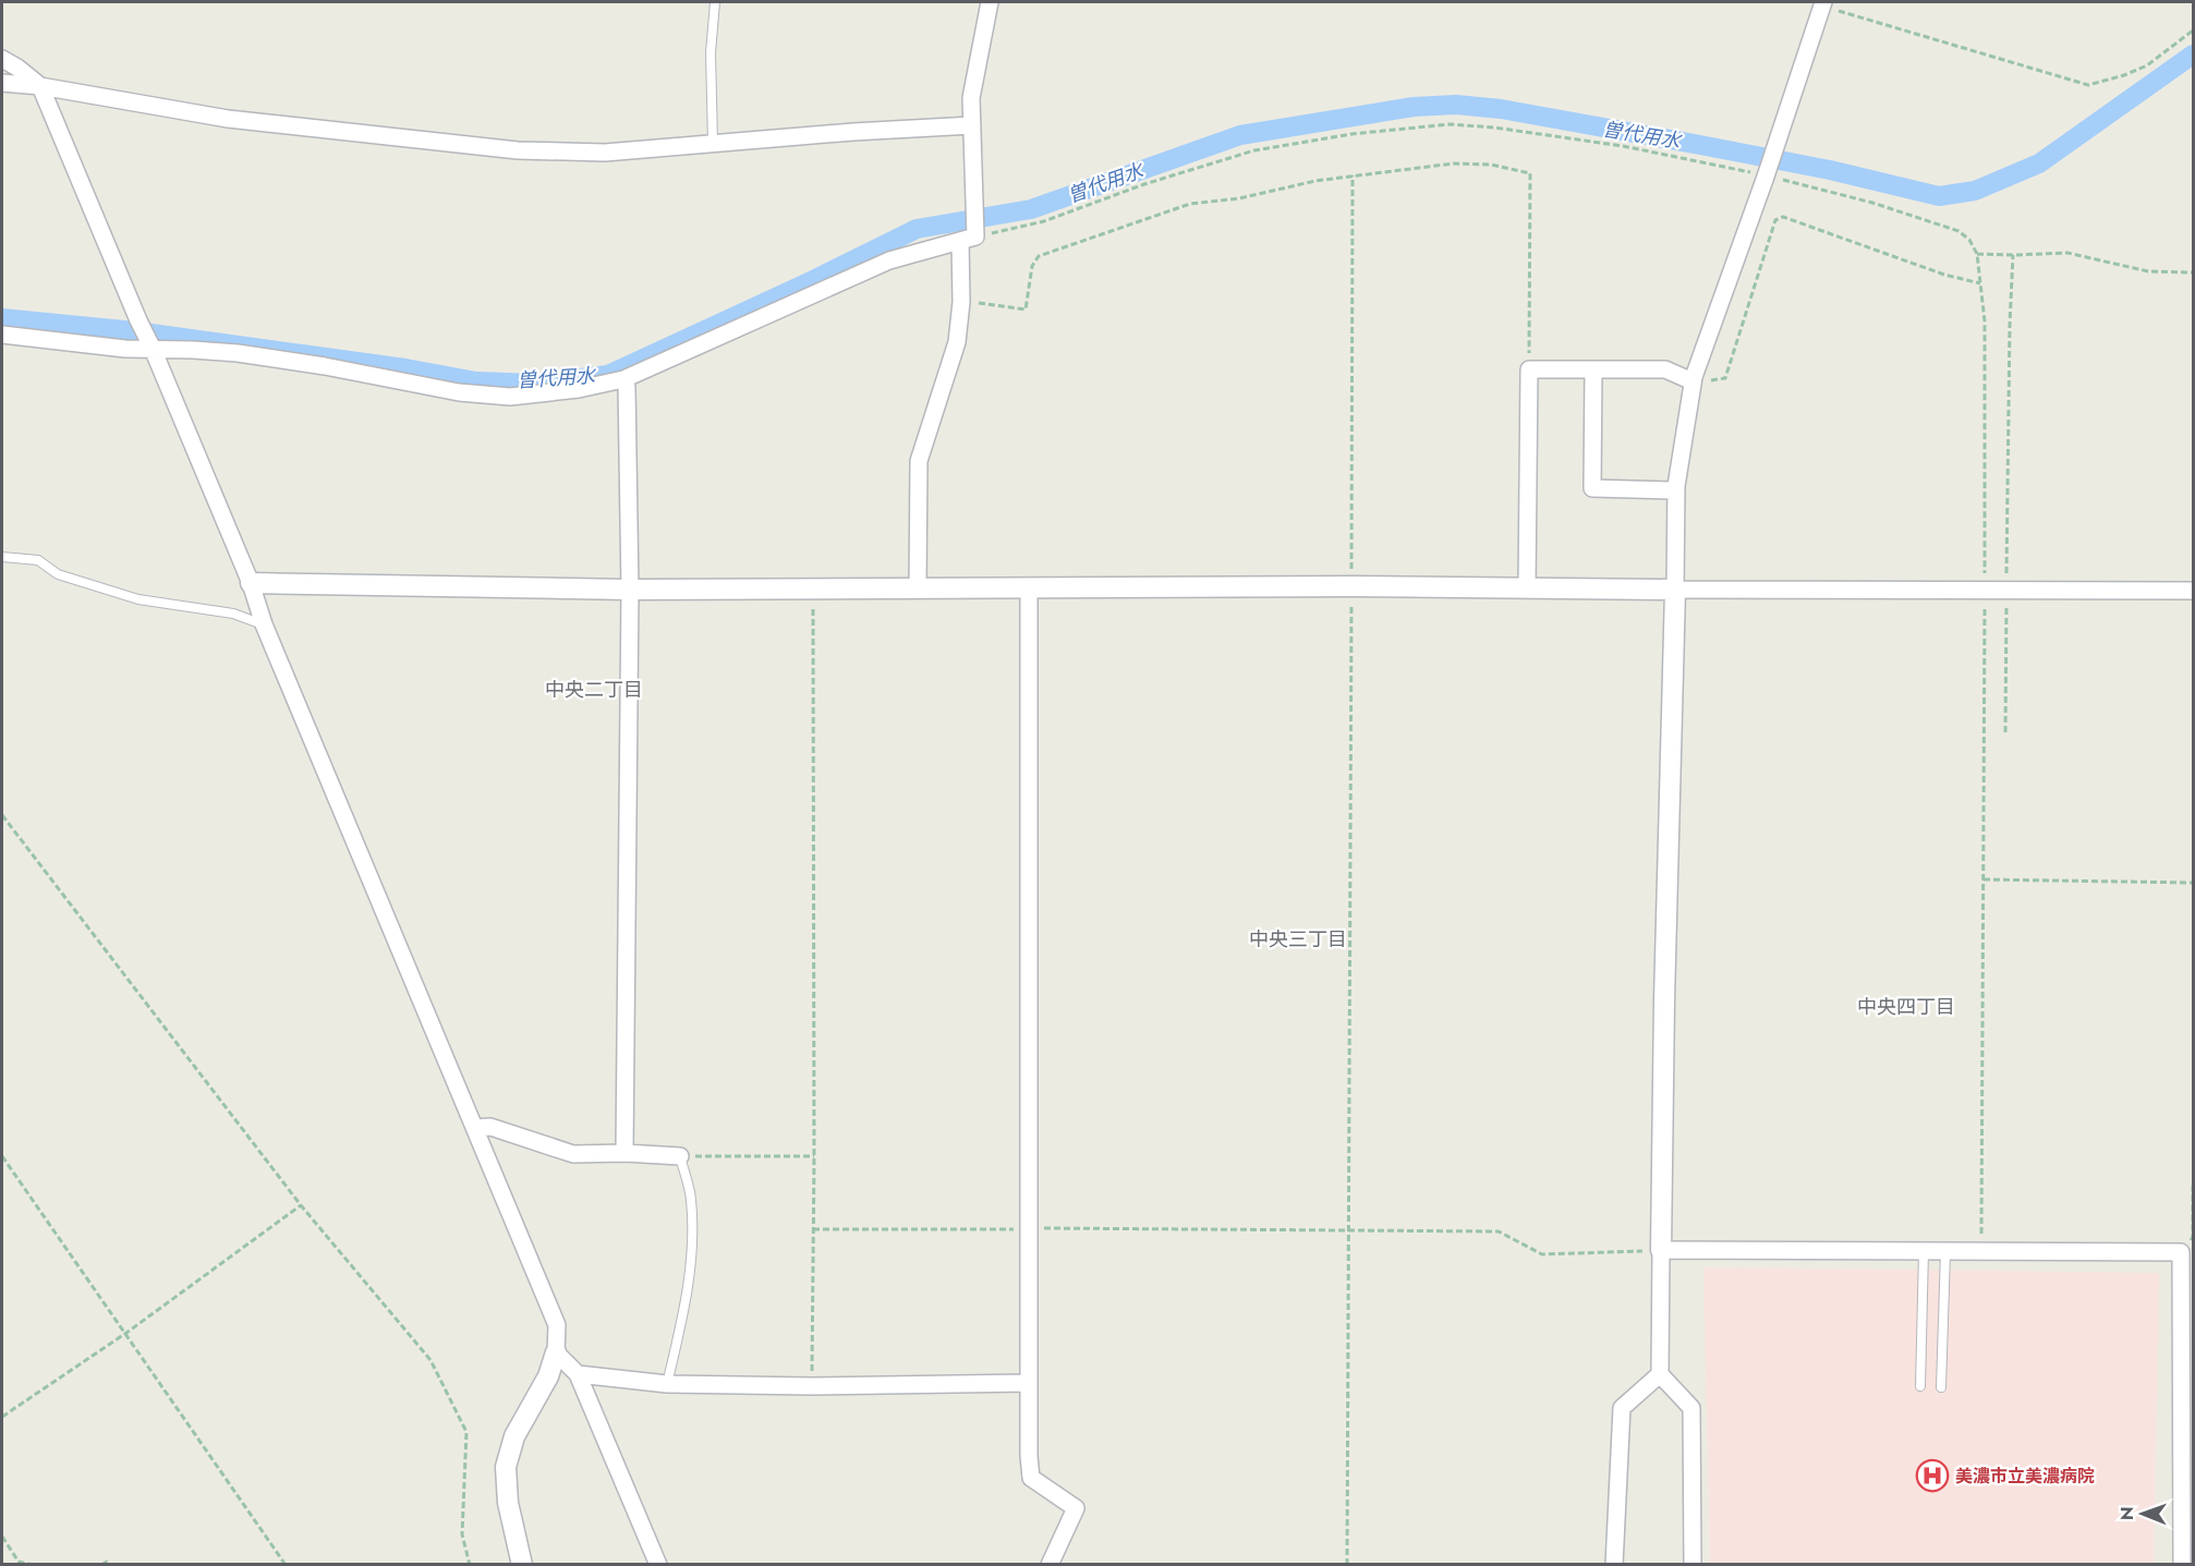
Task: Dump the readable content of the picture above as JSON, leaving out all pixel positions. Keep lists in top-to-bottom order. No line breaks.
{"districts":["中央二丁目","中央三丁目","中央四丁目"],"water":["曽代用水"],"places":{"hospital":["美濃市立美濃病院"]},"north":"left"}
